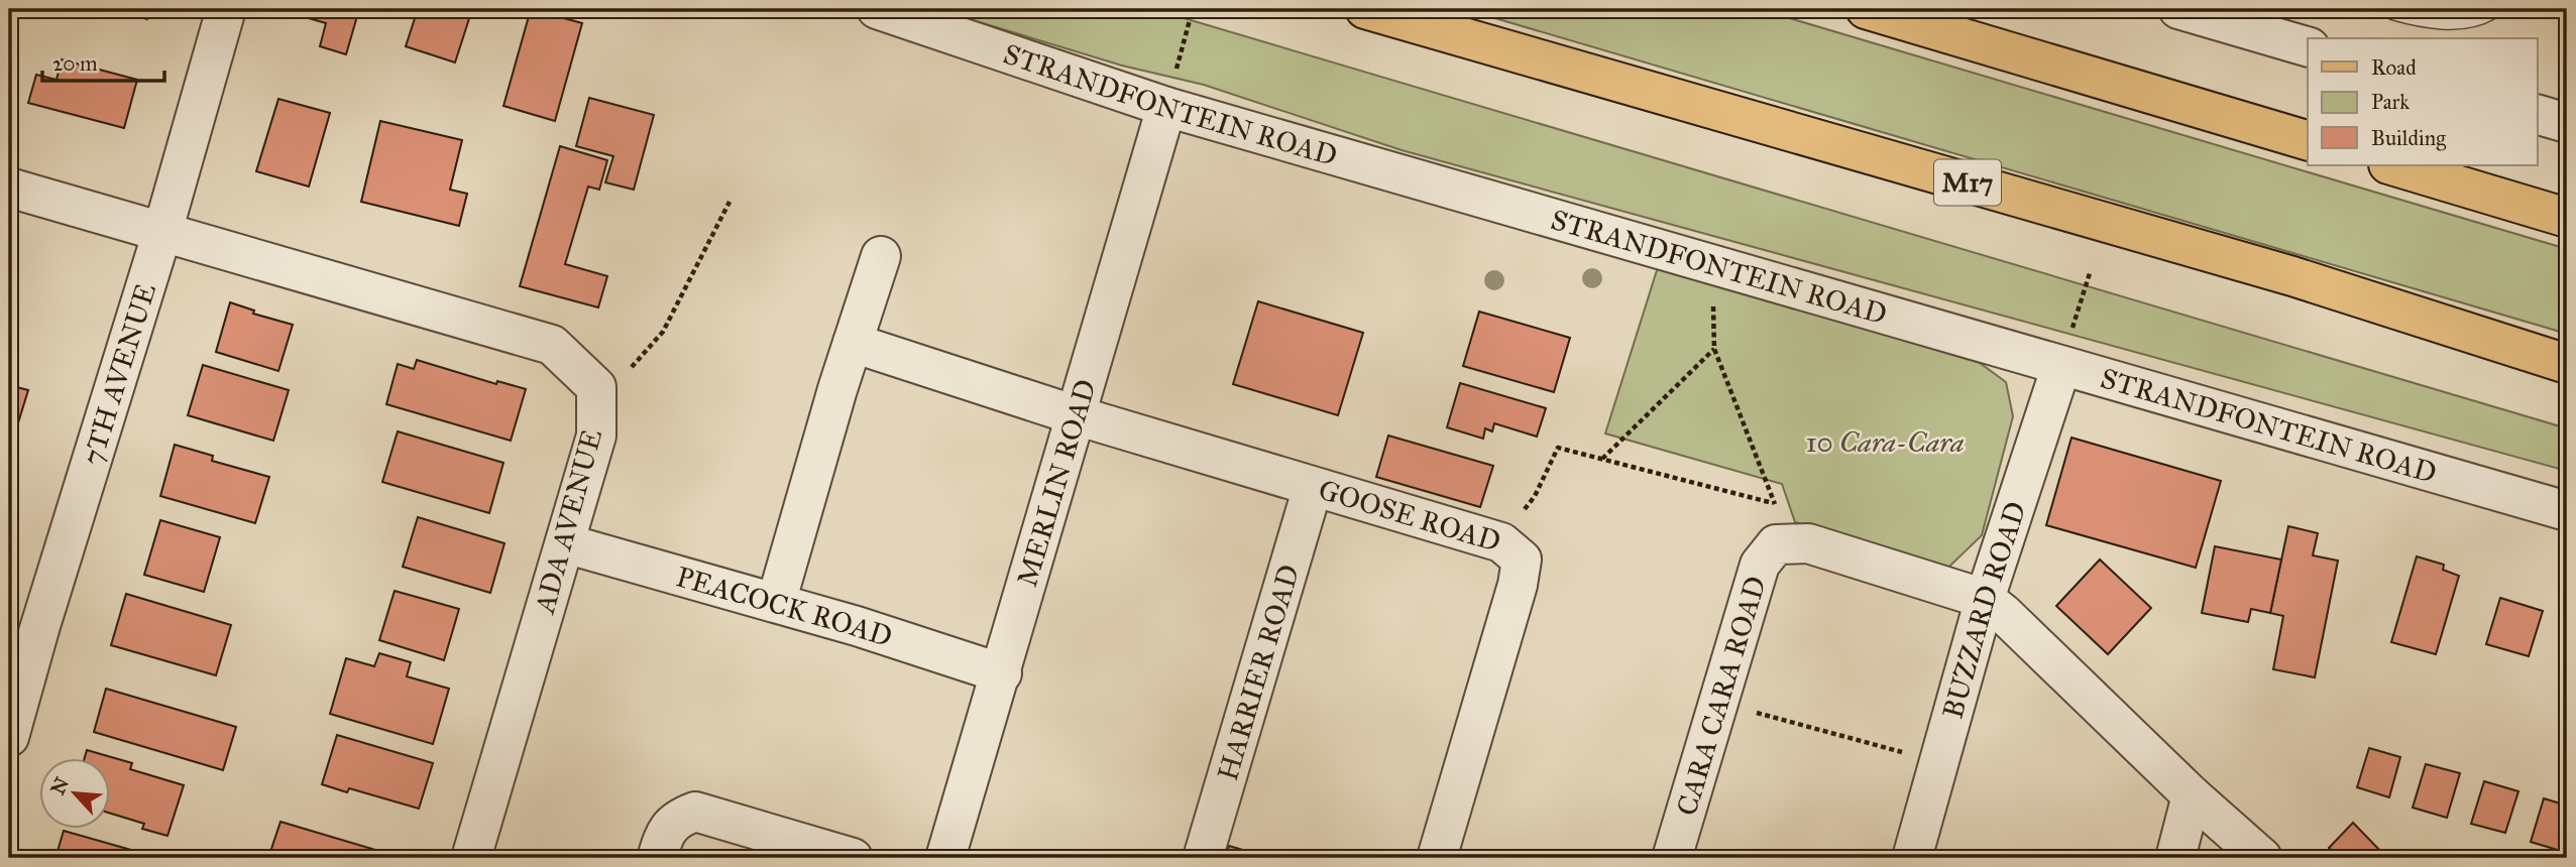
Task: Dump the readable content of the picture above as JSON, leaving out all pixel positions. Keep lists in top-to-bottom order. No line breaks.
{"streets":{"main road":["M17"],"street":["STRANDFONTEIN ROAD","7TH AVENUE","MERLIN ROAD","GOOSE ROAD","ADA AVENUE","PEACOCK ROAD","BUZZARD ROAD","HARRIER ROAD","CARA CARA ROAD"]},"crossings":[["STRANDFONTEIN ROAD","MERLIN ROAD"],["STRANDFONTEIN ROAD","BUZZARD ROAD"],["MERLIN ROAD","GOOSE ROAD"],["MERLIN ROAD","PEACOCK ROAD"],["GOOSE ROAD","HARRIER ROAD"],["ADA AVENUE","PEACOCK ROAD"],["BUZZARD ROAD","CARA CARA ROAD"]],"parks":["10 Cara-Cara"],"legend":["Road","Park","Building"],"scale_bar":"20 m","north":"top left"}
